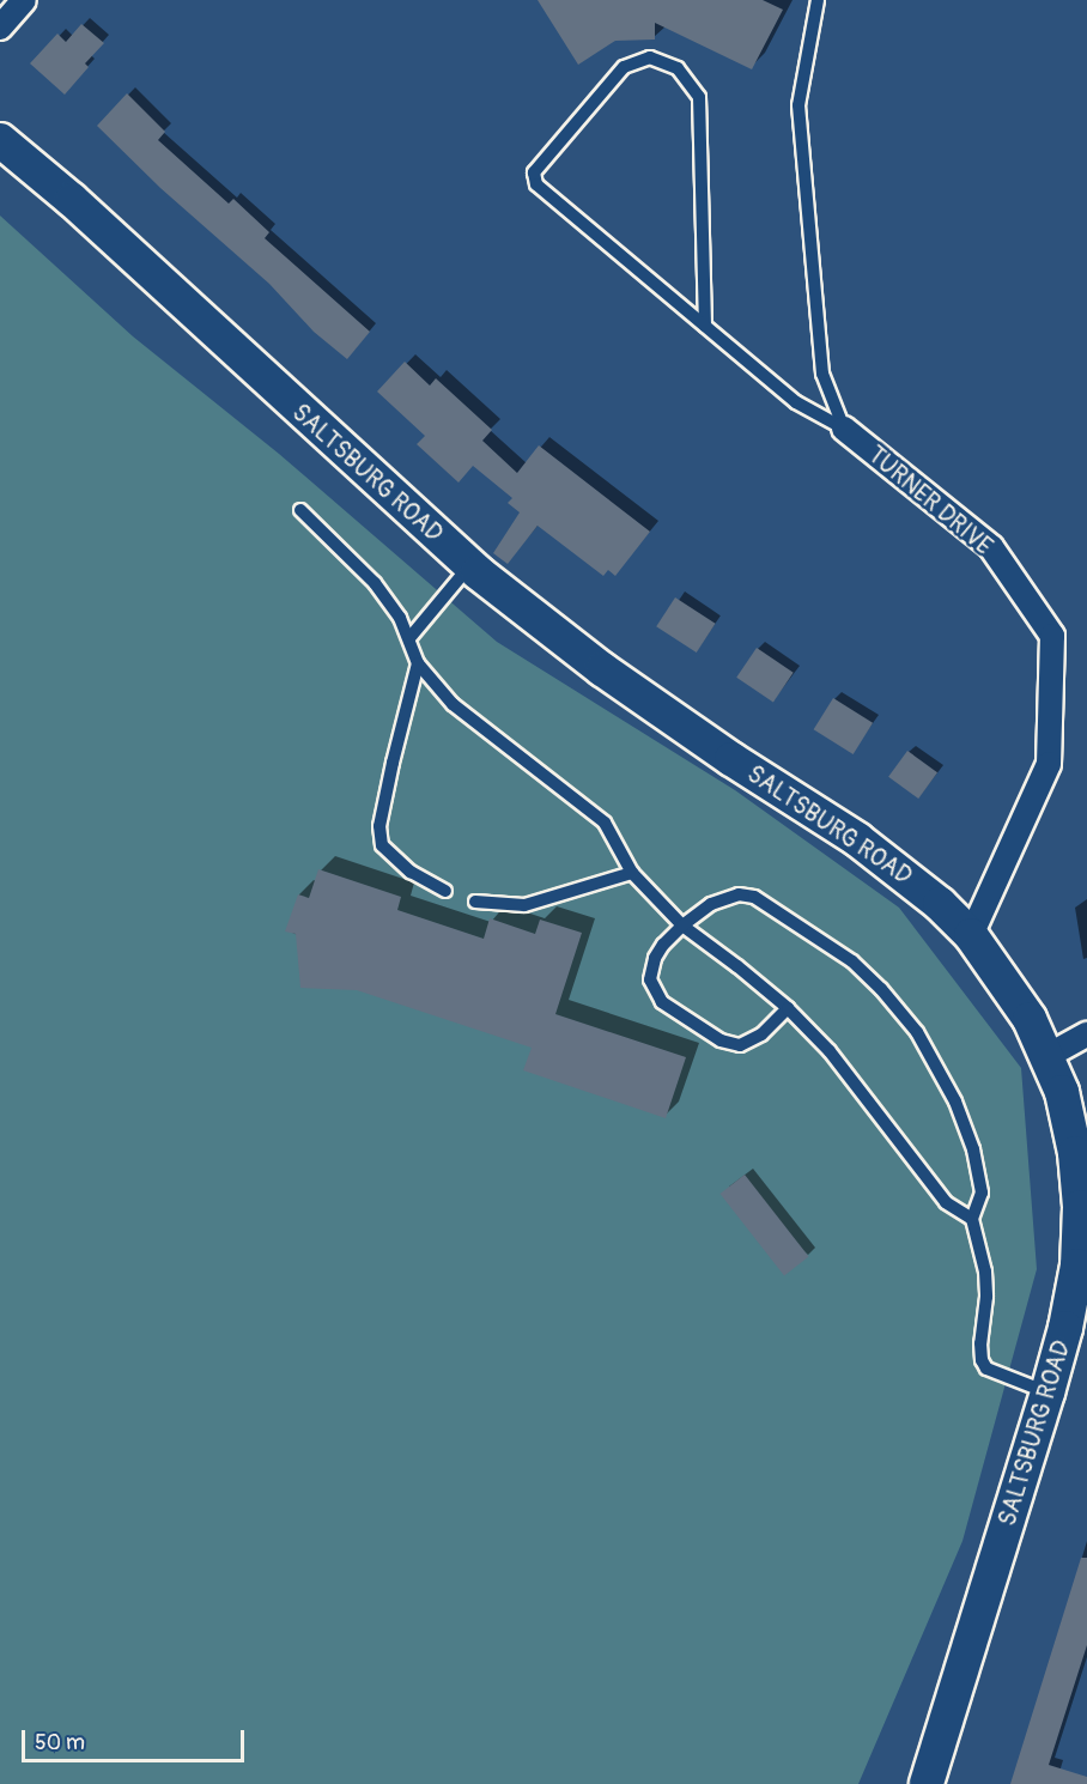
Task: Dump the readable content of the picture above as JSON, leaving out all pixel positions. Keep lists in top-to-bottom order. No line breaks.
{"streets":{"main road":["SALTSBURG ROAD"],"street":["TURNER DRIVE"]},"crossings":[["SALTSBURG ROAD","TURNER DRIVE"]],"scale_bar":"50 m"}
